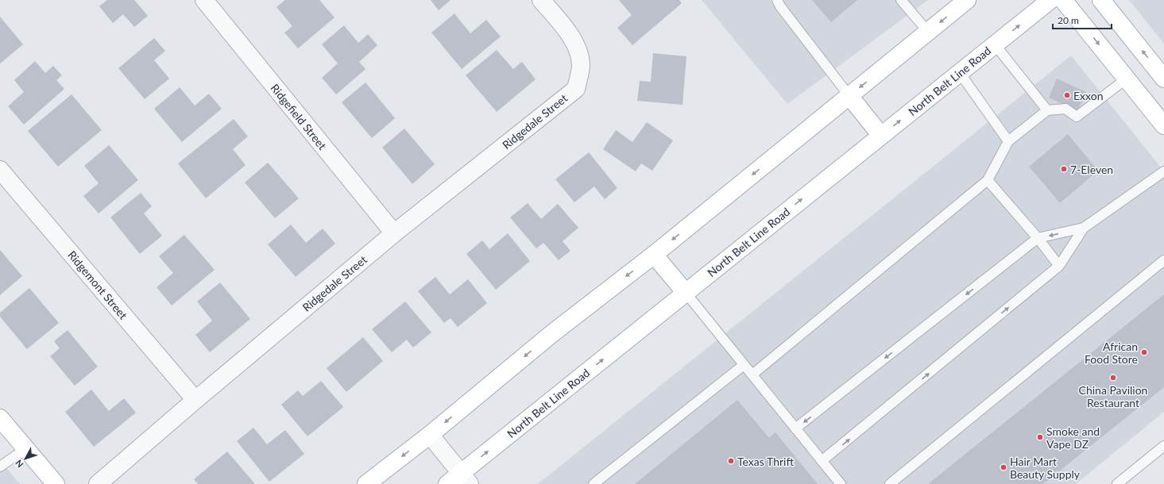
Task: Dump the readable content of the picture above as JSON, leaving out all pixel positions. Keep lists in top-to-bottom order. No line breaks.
{"streets":{"main road":["North Belt Line Road"],"street":["Ridgefield Street","Ridgedale Street","Ridgemont Street"]},"crossings":[["Ridgefield Street","Ridgedale Street"],["Ridgedale Street","Ridgemont Street"]],"places":["Exxon","7-Eleven","African Food Store","China Pavilion Restaurant","Smoke and Vape DZ","Texas Thrift","Hair Mart Beauty Supply"],"scale_bar":"20 m","north":"bottom left"}
